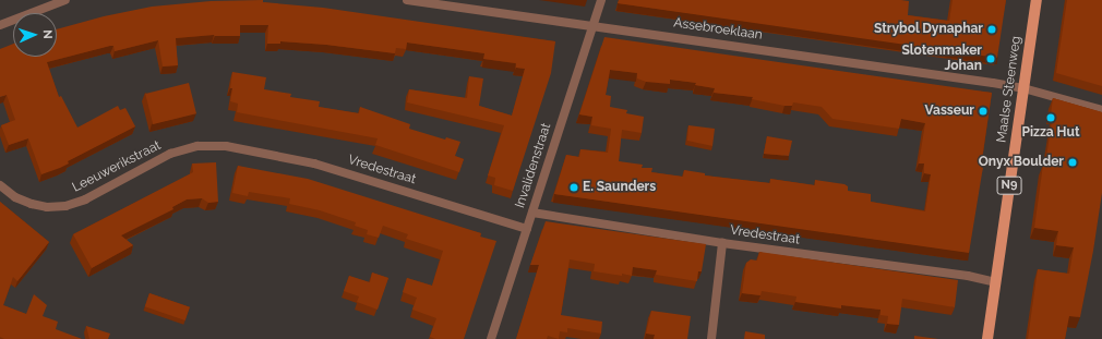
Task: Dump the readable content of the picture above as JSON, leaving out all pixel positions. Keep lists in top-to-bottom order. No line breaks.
{"streets":{"main road":["Maalse Steenweg","N9"],"street":["Assebroeklaan","Invalidenstraat","Leeuwerikstraat","Vredestraat"]},"crossings":[["Assebroeklaan","Maalse Steenweg"],["Assebroeklaan","Invalidenstraat"],["Maalse Steenweg","Vredestraat"],["Invalidenstraat","Vredestraat"],["Leeuwerikstraat","Vredestraat"]],"places":["Strybol Dynaphar","Slotenmaker Johan","Vasseur","Pizza Hut","Onyx Boulder","E. Saunders"],"north":"right"}
